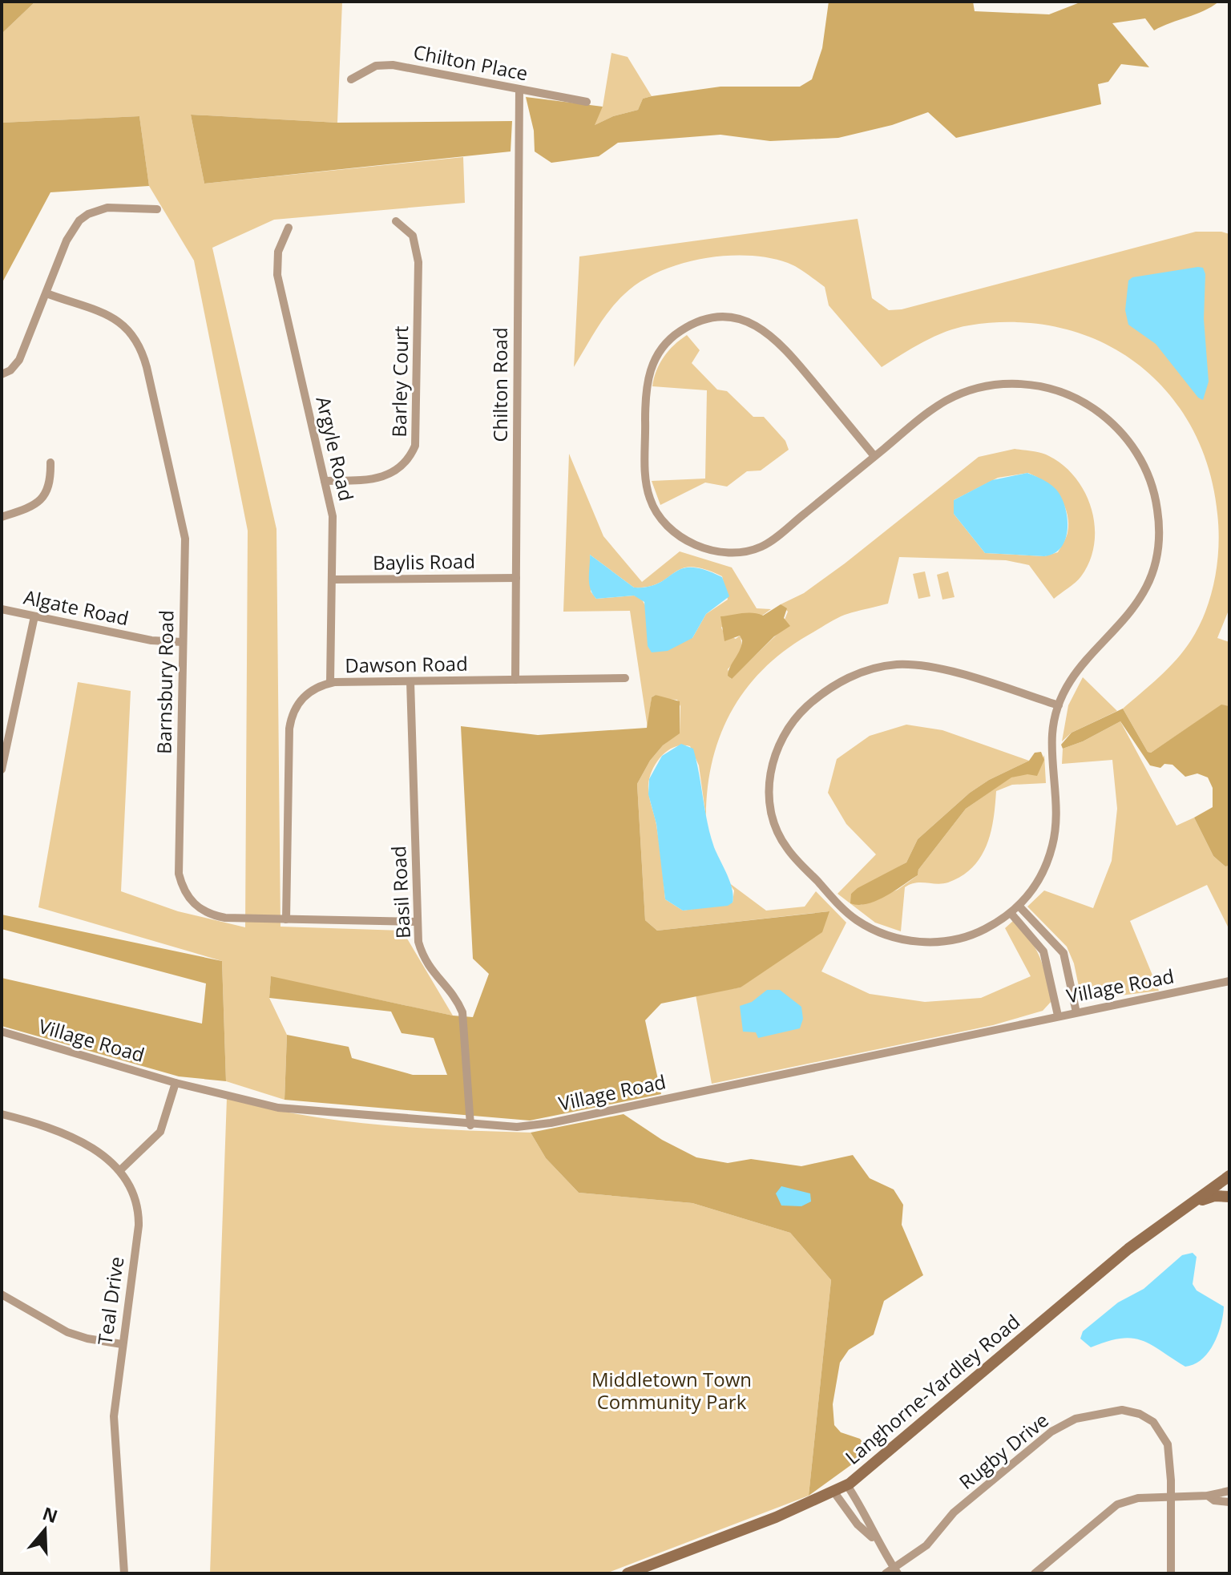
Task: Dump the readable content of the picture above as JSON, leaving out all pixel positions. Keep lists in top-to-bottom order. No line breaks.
{"streets":{"main road":["Langhorne-Yardley Road"],"street":["Chilton Place","Barley Court","Chilton Road","Argyle Road","Baylis Road","Algate Road","Dawson Road","Barnsbury Road","Basil Road","Village Road","Teal Drive","Rugby Drive"]},"crossings":[["Chilton Place","Chilton Road"],["Barley Court","Argyle Road"],["Chilton Road","Baylis Road"],["Chilton Road","Dawson Road"],["Argyle Road","Baylis Road"],["Argyle Road","Dawson Road"],["Algate Road","Barnsbury Road"],["Dawson Road","Barnsbury Road"],["Dawson Road","Basil Road"],["Barnsbury Road","Basil Road"],["Basil Road","Village Road"]],"parks":["Middletown Town Community Park"],"north":"top"}
